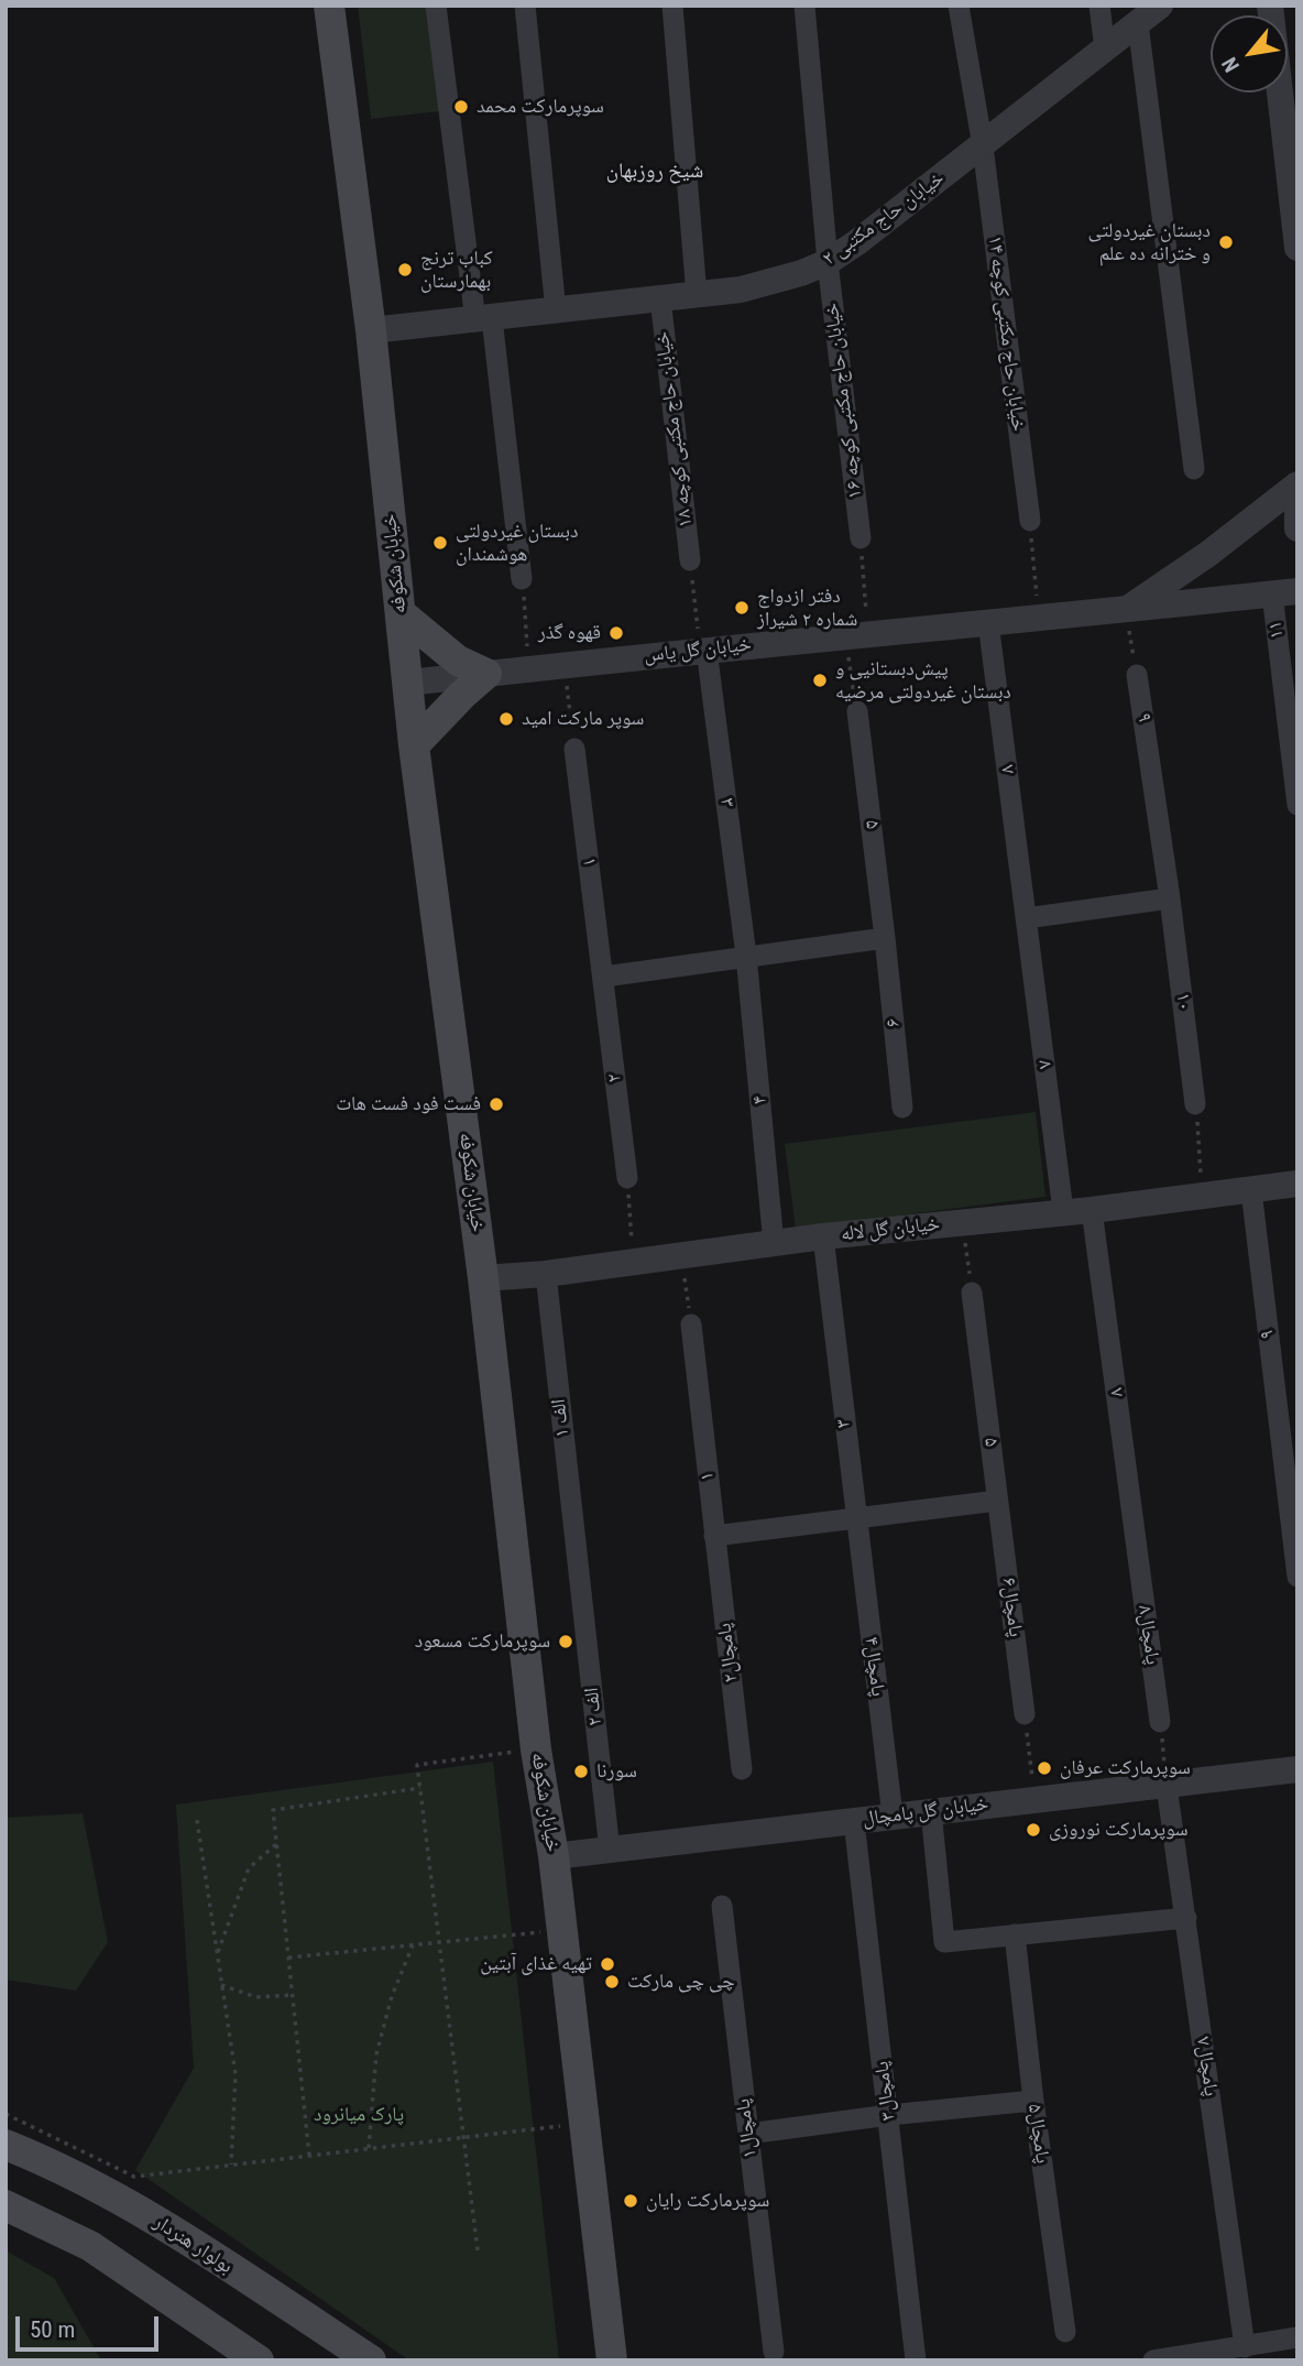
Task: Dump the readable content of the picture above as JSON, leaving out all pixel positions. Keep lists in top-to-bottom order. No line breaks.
{"streets":{"main road":["خیابان شکوفه","بولوار هنردار"],"street":["خیابان حاج مکتبی ۲","خیابان حاج مکتبی کوچه ۱۴","خیابان حاج مکتبی کوچه ۱۶","خیابان حاج مکتبی کوچه ۱۸","۱۱","خیابان گل یاس","۹","۷","۳","۵","۱","۱۰","۶","۸","۲","۴","خیابان گل لاله","۱ الف","پامچال۶","پامچال۸","پامچال۲","پامچال۴","۲ الف","خیابان گل پامچال","پامچال۷","پامچال۳","پامچال۱","پامچال۵"]},"crossings":[["خیابان حاج مکتبی ۲","خیابان حاج مکتبی کوچه ۱۴"],["خیابان حاج مکتبی ۲","خیابان حاج مکتبی کوچه ۱۶"],["خیابان حاج مکتبی ۲","خیابان حاج مکتبی کوچه ۱۸"],["خیابان حاج مکتبی ۲","خیابان شکوفه"],["خیابان شکوفه","خیابان گل یاس"],["خیابان شکوفه","خیابان گل لاله"],["خیابان شکوفه","خیابان گل پامچال"],["۱۱","خیابان گل یاس"],["خیابان گل یاس","۷"],["خیابان گل یاس","۳"],["۹","۱۰"],["۹","خیابان گل لاله"],["۷","۸"],["۷","خیابان گل لاله"],["۷","پامچال۸"],["۳","۴"],["۳","خیابان گل لاله"],["۳","پامچال۴"],["۵","۶"],["۵","پامچال۶"],["۱","۲"],["۱","پامچال۲"],["۸","خیابان گل لاله"],["۴","خیابان گل لاله"],["خیابان گل لاله","۱ الف"],["۱ الف","۲ الف"],["پامچال۴","خیابان گل پامچال"],["۲ الف","خیابان گل پامچال"],["خیابان گل پامچال","پامچال۷"],["خیابان گل پامچال","پامچال۳"]],"districts":["شیخ روزبهان"],"parks":["پارک میانرود"],"places":["سوپرمارکت محمد","دبستان غیردولتی و خترانه ده علم","کباب ترنج بهمارستان","دبستان غیردولتی هوشمندان","دفتر ازدواج شماره ۲ شیراز","قهوه گذر","پیش‌دبستانیی و دبستان غیردولتی مرضیه","سوپر مارکت امید","فست فود فست هات","سوپرمارکت مسعود","سوپرمارکت عرفان","سورنا","سوپرمارکت نوروزی","تهیه غذای آبتین","چی چی مارکت","سوپرمارکت رایان"],"scale_bar":"50 m","north":"bottom left"}
